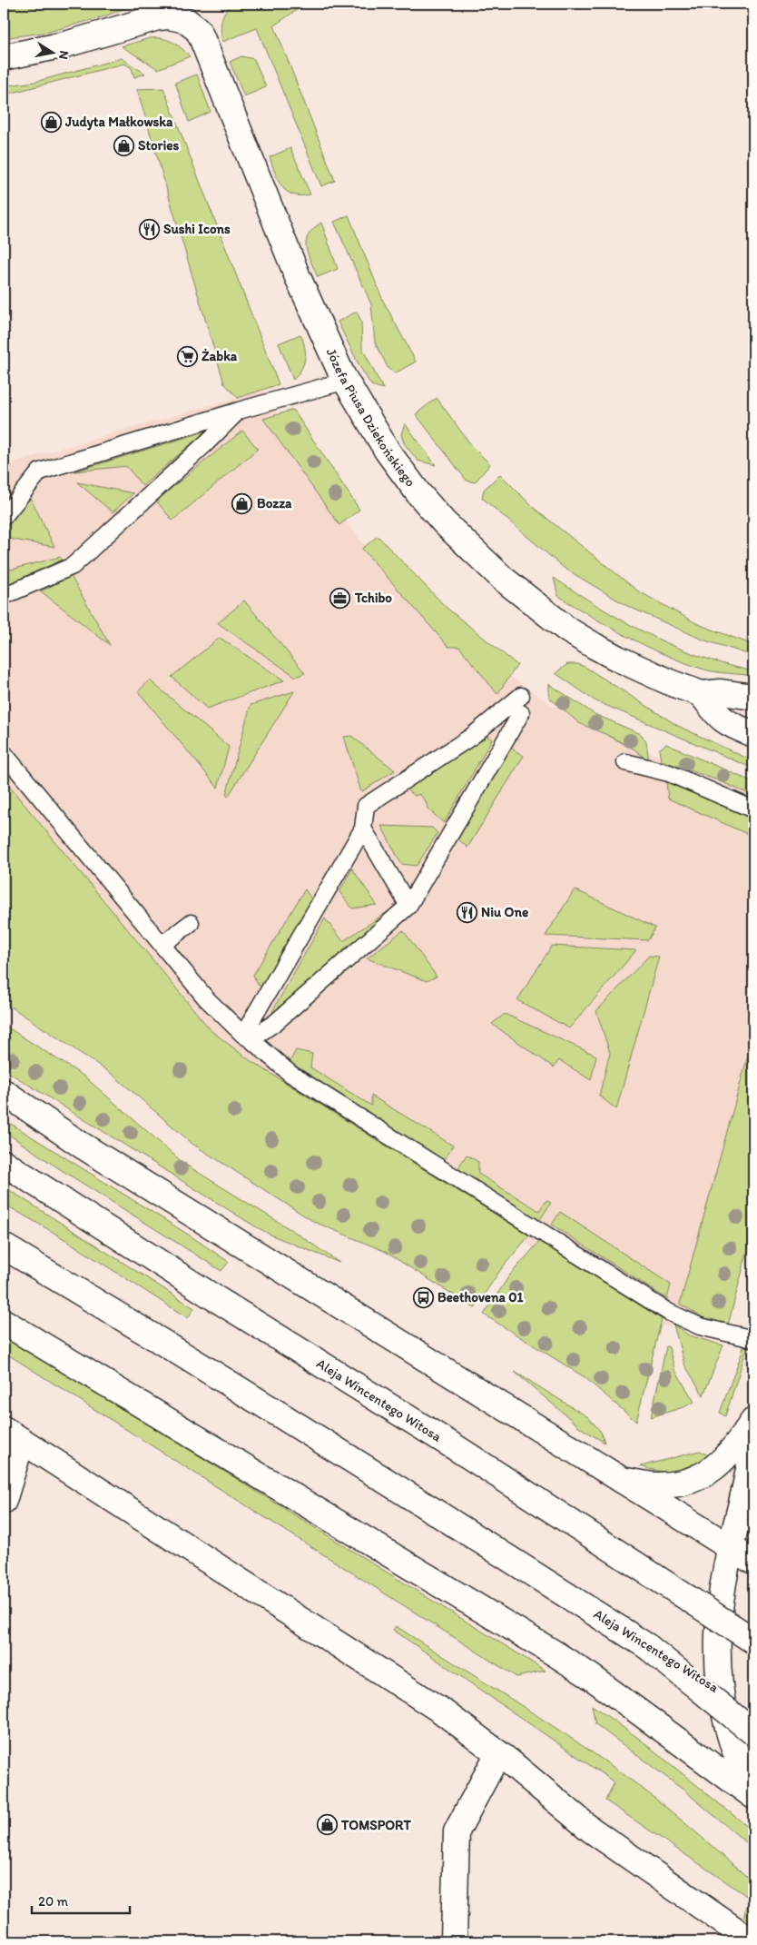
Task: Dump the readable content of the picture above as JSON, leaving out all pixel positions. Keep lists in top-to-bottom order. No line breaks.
{"streets":{"main road":["Józefa Piusa Dziekońskiego","Aleja Wincentego Witosa"]},"places":{"shop":["Judyta Małkowska","Stories","Bozza","TOMSPORT"],"restaurant":["Sushi Icons","Niu One"],"supermarket":["Żabka"],"office":["Tchibo"],"bus stop":["Beethovena 01"]},"scale_bar":"20 m","north":"right"}
